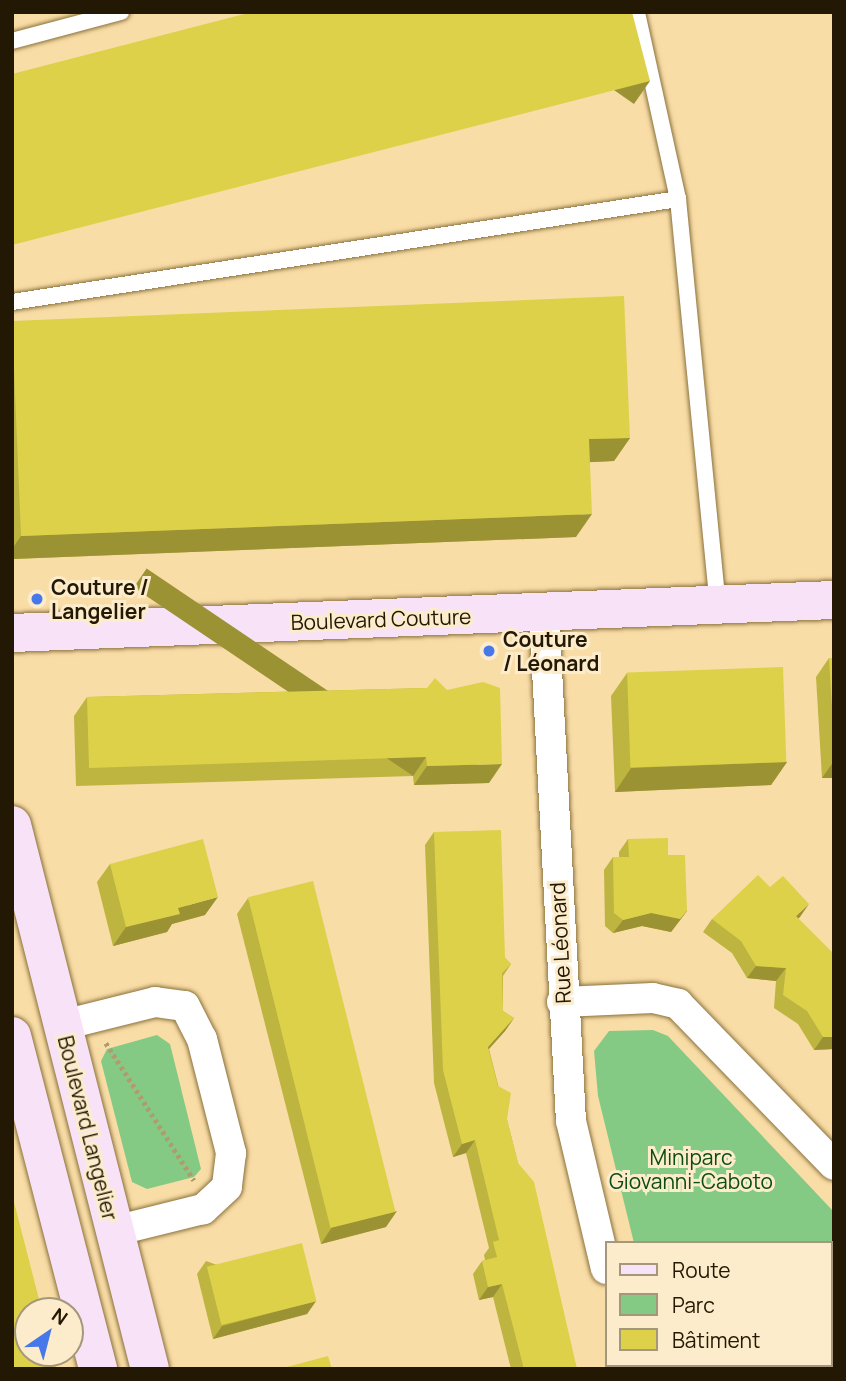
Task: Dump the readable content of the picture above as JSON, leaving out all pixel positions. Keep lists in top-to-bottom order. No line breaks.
{"streets":{"main road":["Boulevard Couture","Boulevard Langelier"],"street":["Rue Léonard"]},"crossings":[["Boulevard Couture","Rue Léonard"]],"parks":["Miniparc Giovanni-Caboto"],"places":["Couture / Langelier","Couture / Léonard"],"legend":["Route","Parc","Bâtiment"],"north":"top right"}
